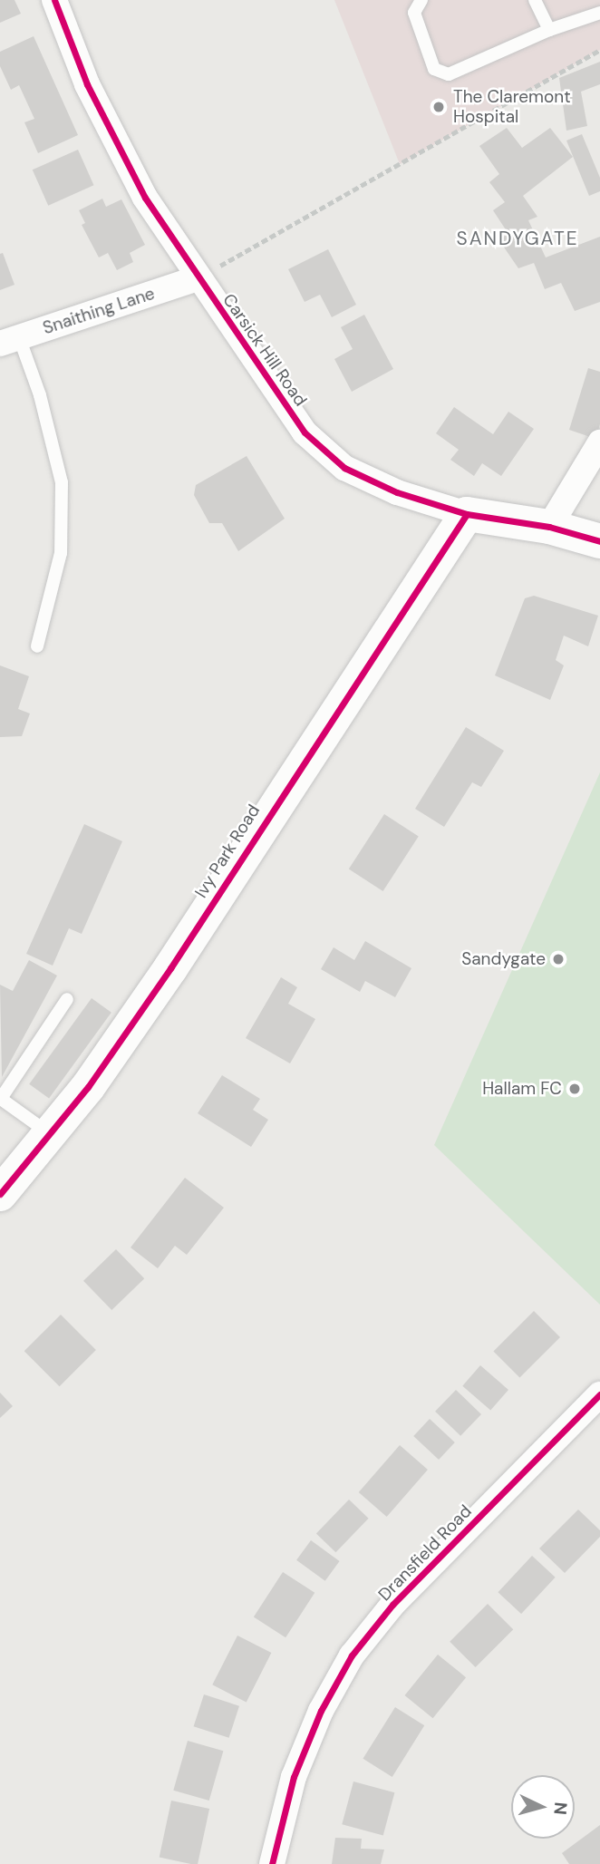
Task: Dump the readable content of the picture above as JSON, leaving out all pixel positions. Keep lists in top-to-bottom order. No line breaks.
{"streets":{"street":["Snaithing Lane","Carsick Hill Road","Ivy Park Road","Dransfield Road"]},"crossings":[["Snaithing Lane","Carsick Hill Road"],["Carsick Hill Road","Ivy Park Road"]],"districts":["SANDYGATE"],"places":["The Claremont Hospital","Sandygate","Hallam FC"],"north":"right"}
